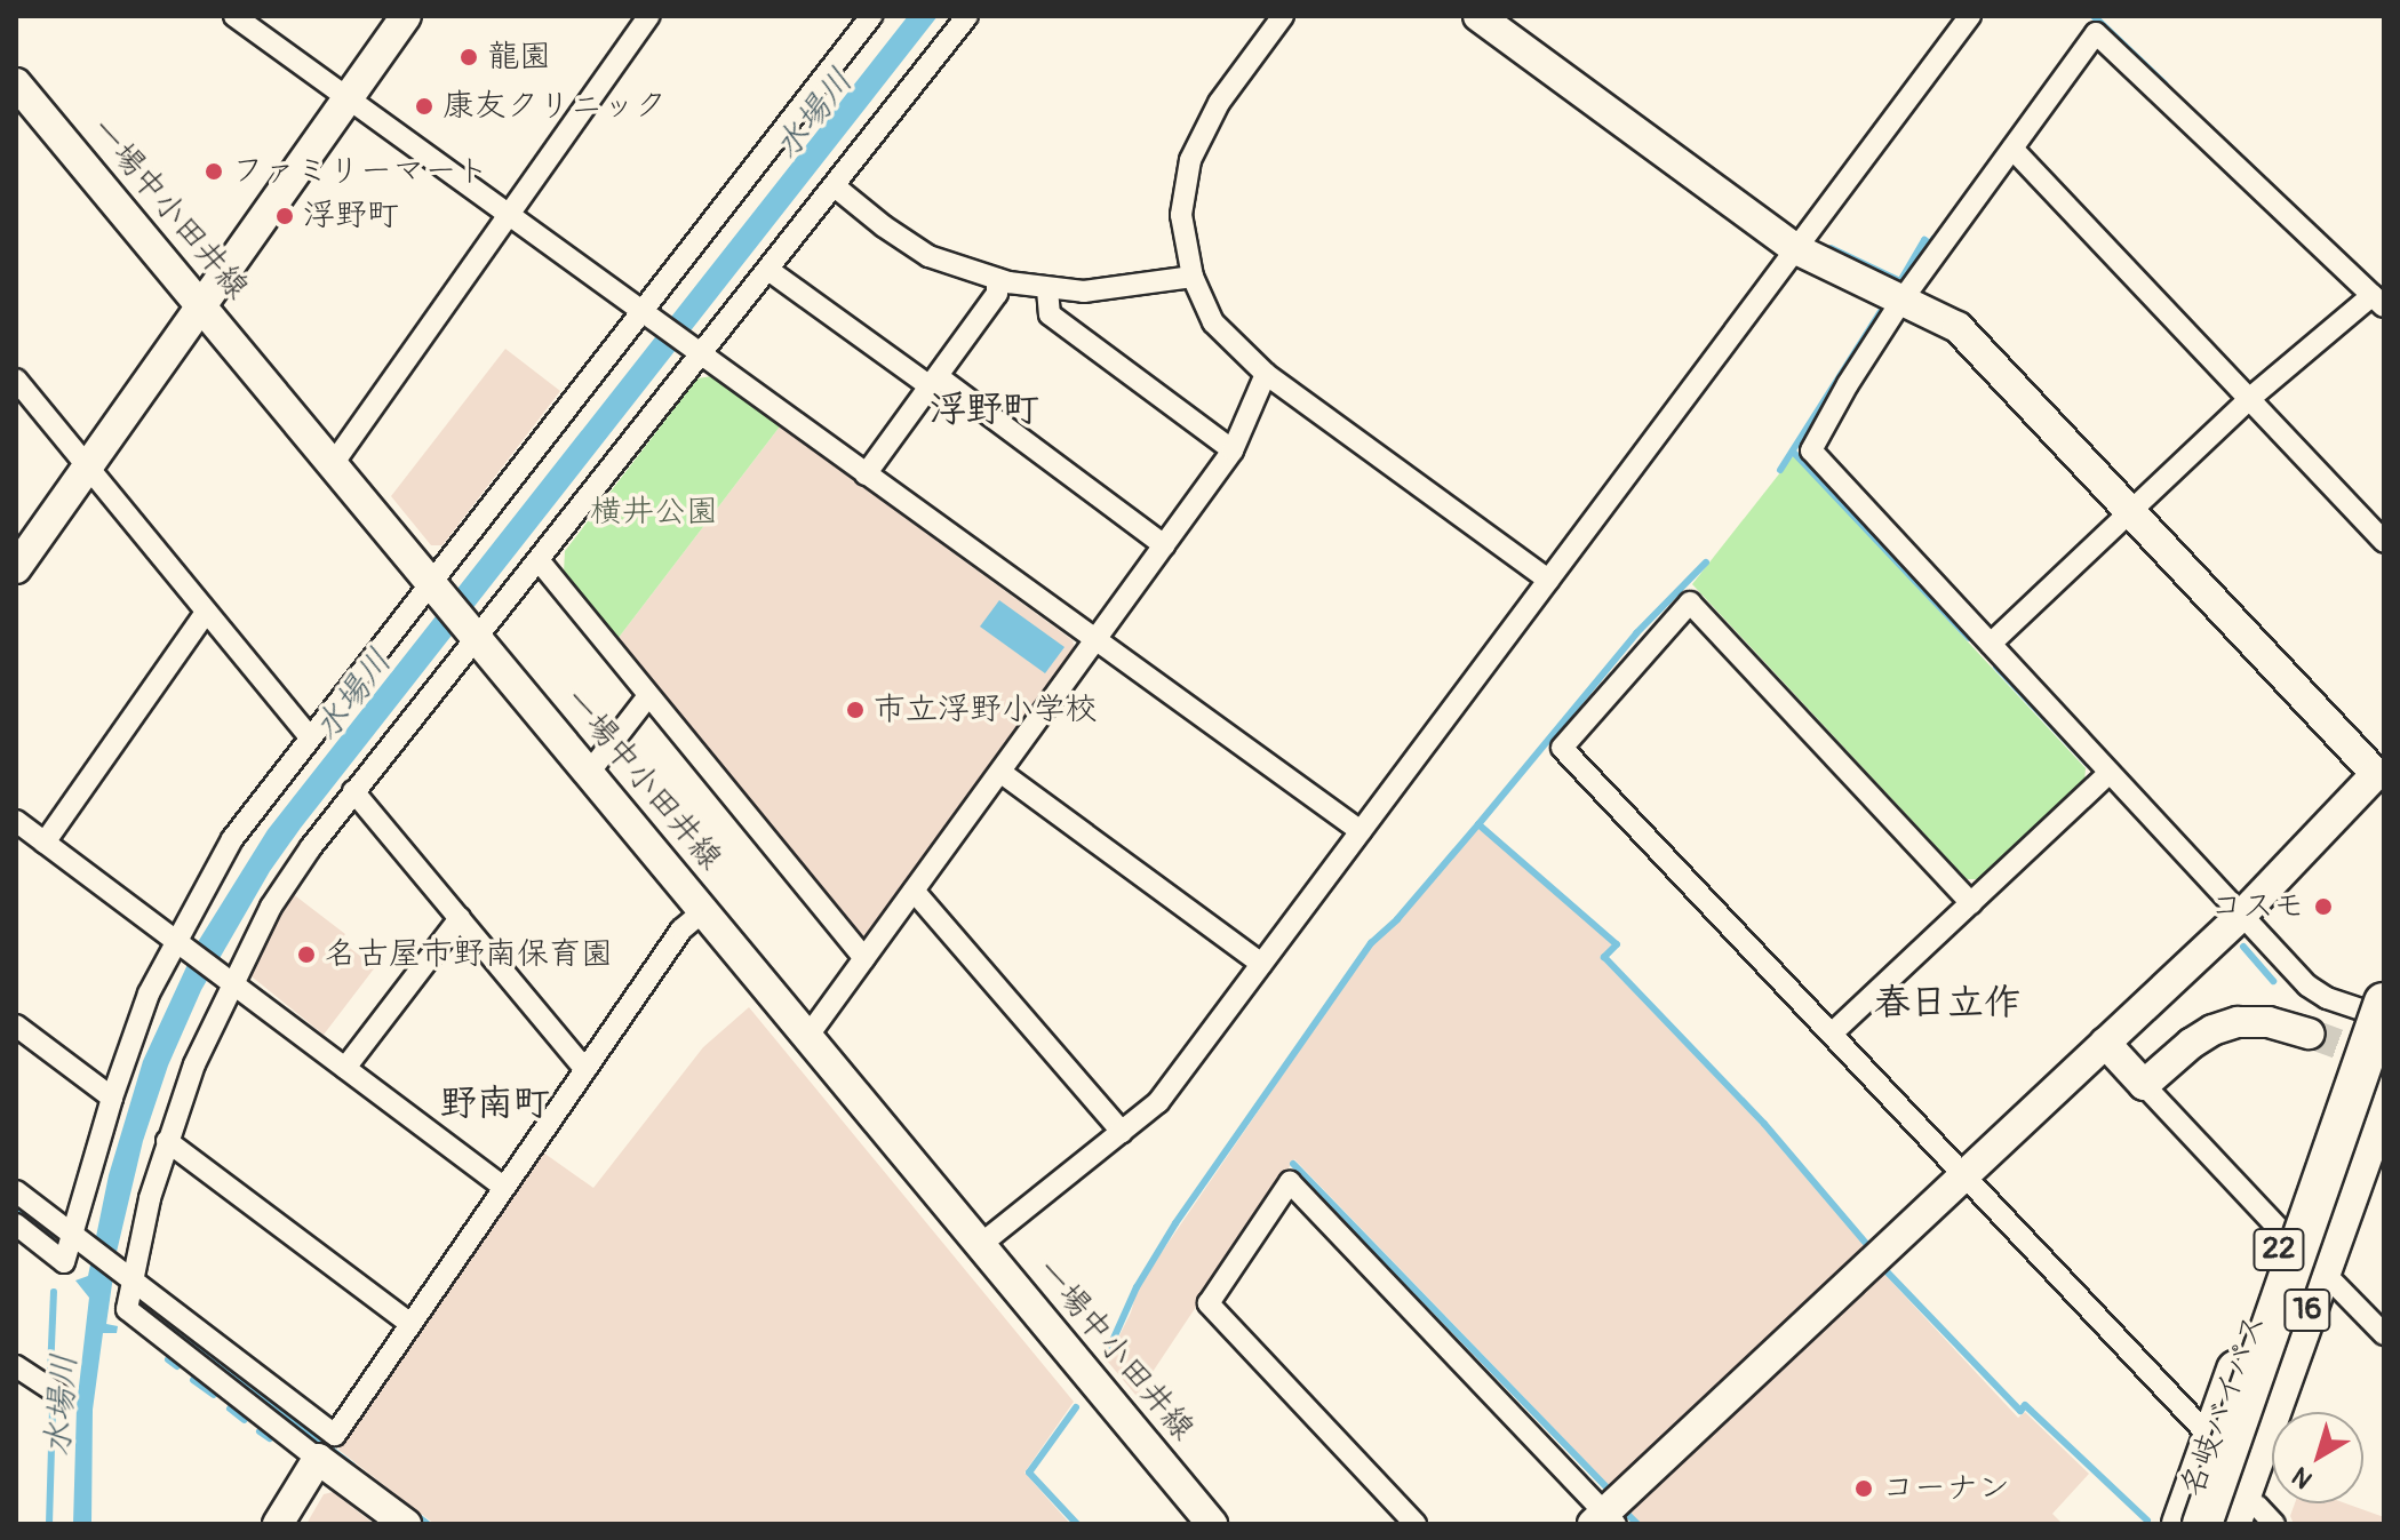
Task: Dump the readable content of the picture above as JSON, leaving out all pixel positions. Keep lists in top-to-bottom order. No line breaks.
{"streets":{"highway":["22","16","名岐バイパス"],"street":["一場中小田井線"]},"crossings":[["16","名岐バイパス"]],"districts":["浮野町","春日立作","野南町"],"water":["水場川"],"parks":["横井公園"],"places":["龍園","康友クリニック","ファミリーマート","浮野町","市立浮野小学校","コスモ","名古屋市野南保育園","コーナン"],"north":"bottom left"}
